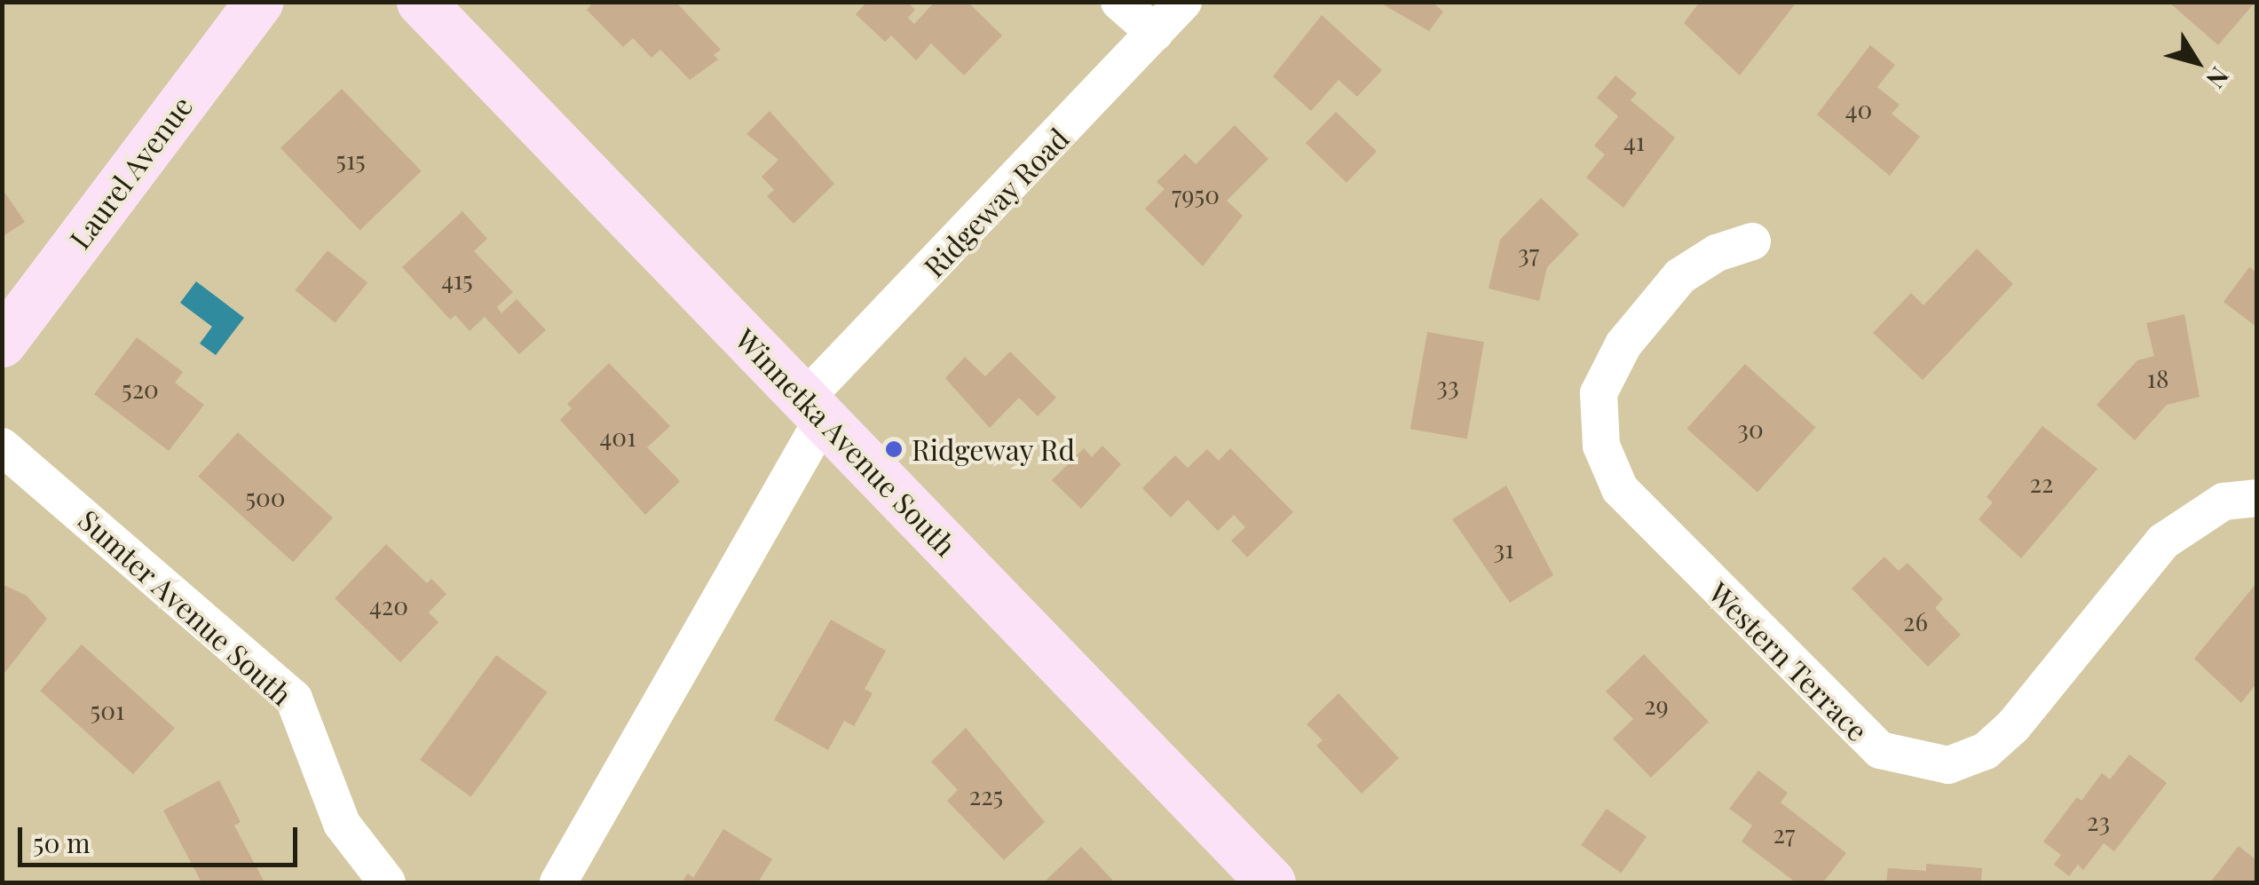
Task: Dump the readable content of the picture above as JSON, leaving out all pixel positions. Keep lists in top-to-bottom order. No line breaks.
{"streets":{"street":["Laurel Avenue","Ridgeway Road","Winnetka Avenue South","Sumter Avenue South","Western Terrace"]},"crossings":[["Ridgeway Road","Winnetka Avenue South"]],"places":["Ridgeway Rd"],"house_numbers":["40","41","515","7950","37","415","18","33","520","30","401","22","500","31","420","26","29","501","225","23","27"],"scale_bar":"50 m","north":"bottom right"}
